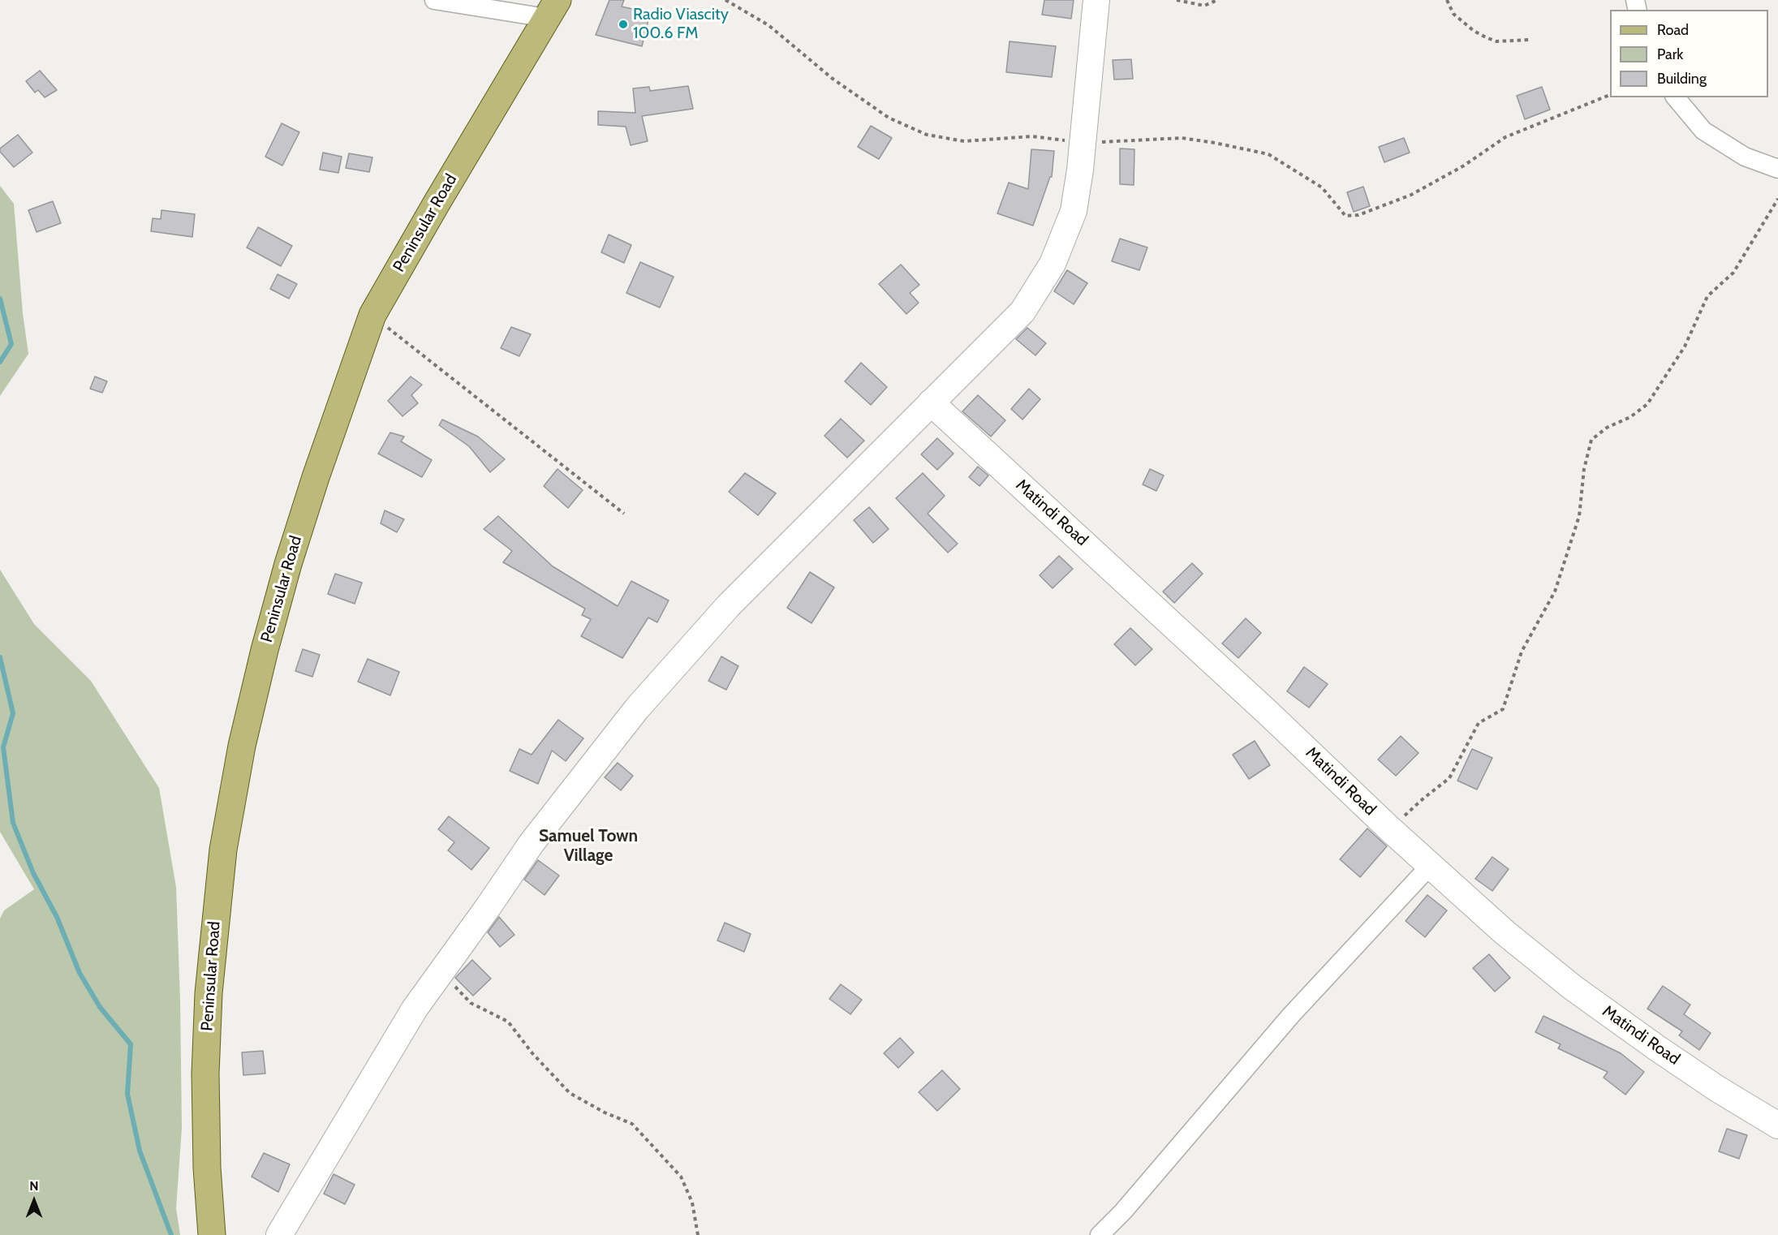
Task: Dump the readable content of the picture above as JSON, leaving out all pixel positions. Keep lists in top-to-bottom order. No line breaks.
{"streets":{"main road":["Peninsular Road"],"street":["Matindi Road"]},"districts":["Samuel Town Village"],"places":["Radio Viascity 100.6 FM"],"legend":["Road","Park","Building"],"north":"top"}
